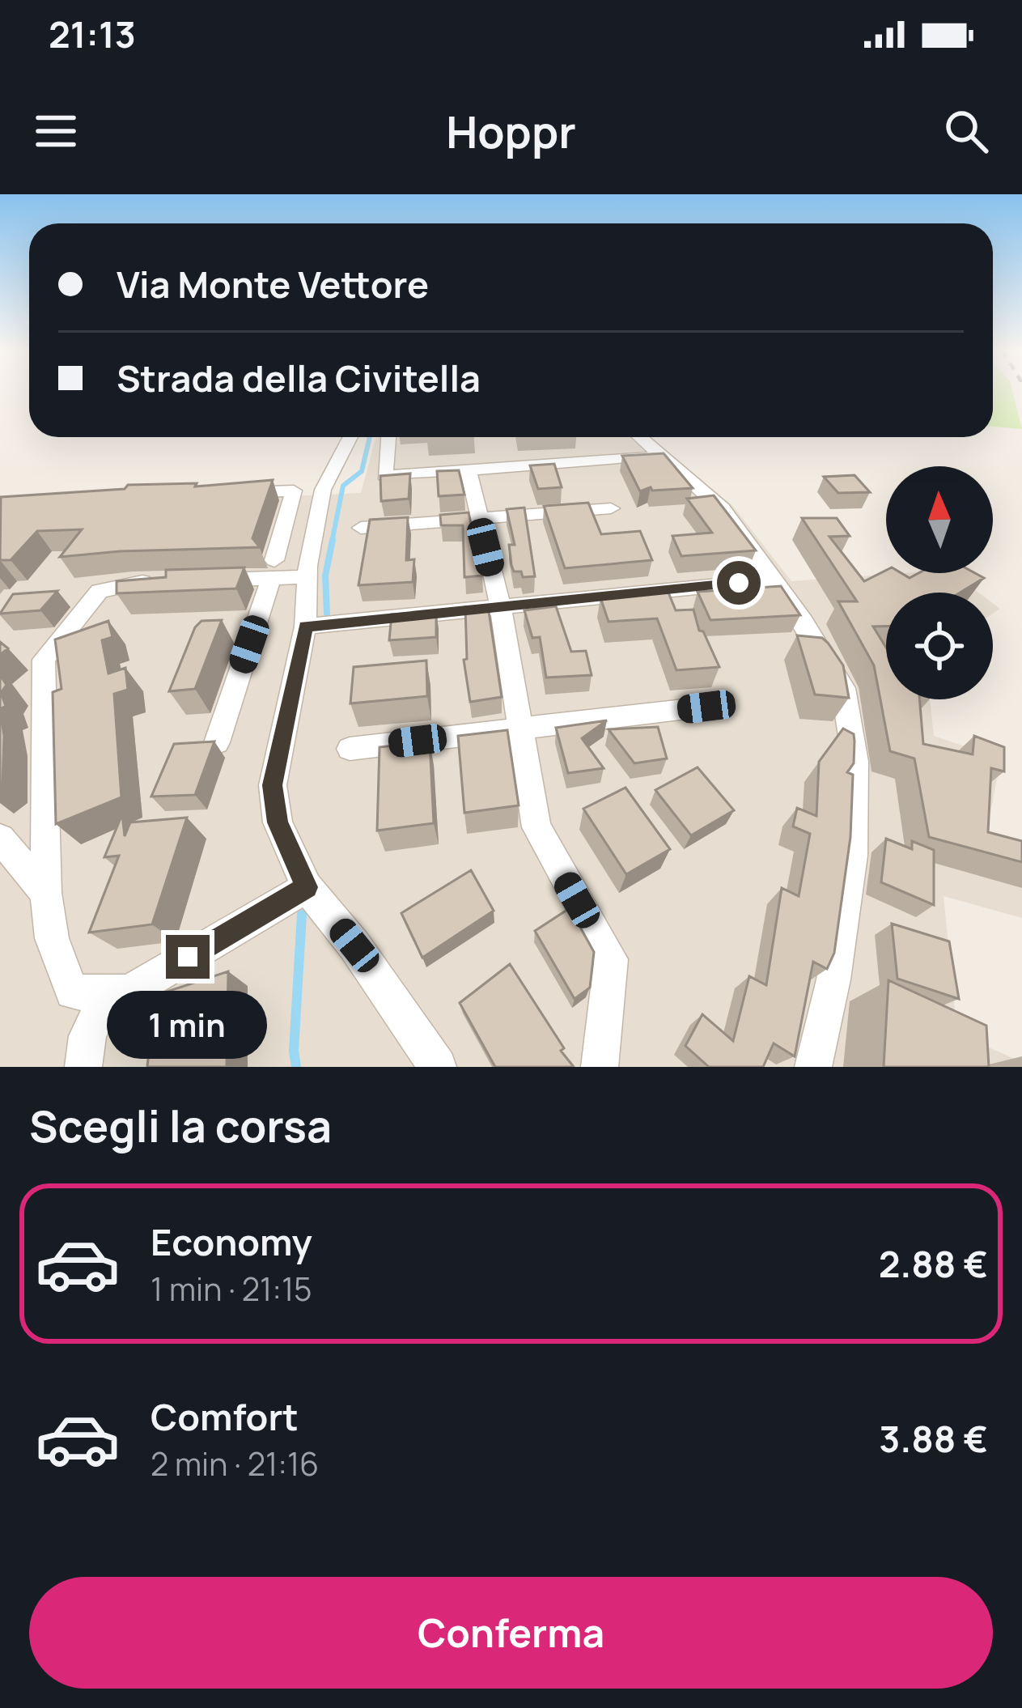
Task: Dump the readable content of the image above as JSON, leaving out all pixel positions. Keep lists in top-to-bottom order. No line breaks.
{"north":"top","page":{"status":"21:13","header":"Hoppr","banner":["Via Monte Vettore","Strada della Civitella"],"bubble":"1 min","heading":"Scegli la corsa","list":[{"name":"Economy","note":"1 min · 21:15","value":"2.88 €"},{"name":"Comfort","note":"2 min · 21:16","value":"3.88 €"}],"buttons":"Conferma"}}
